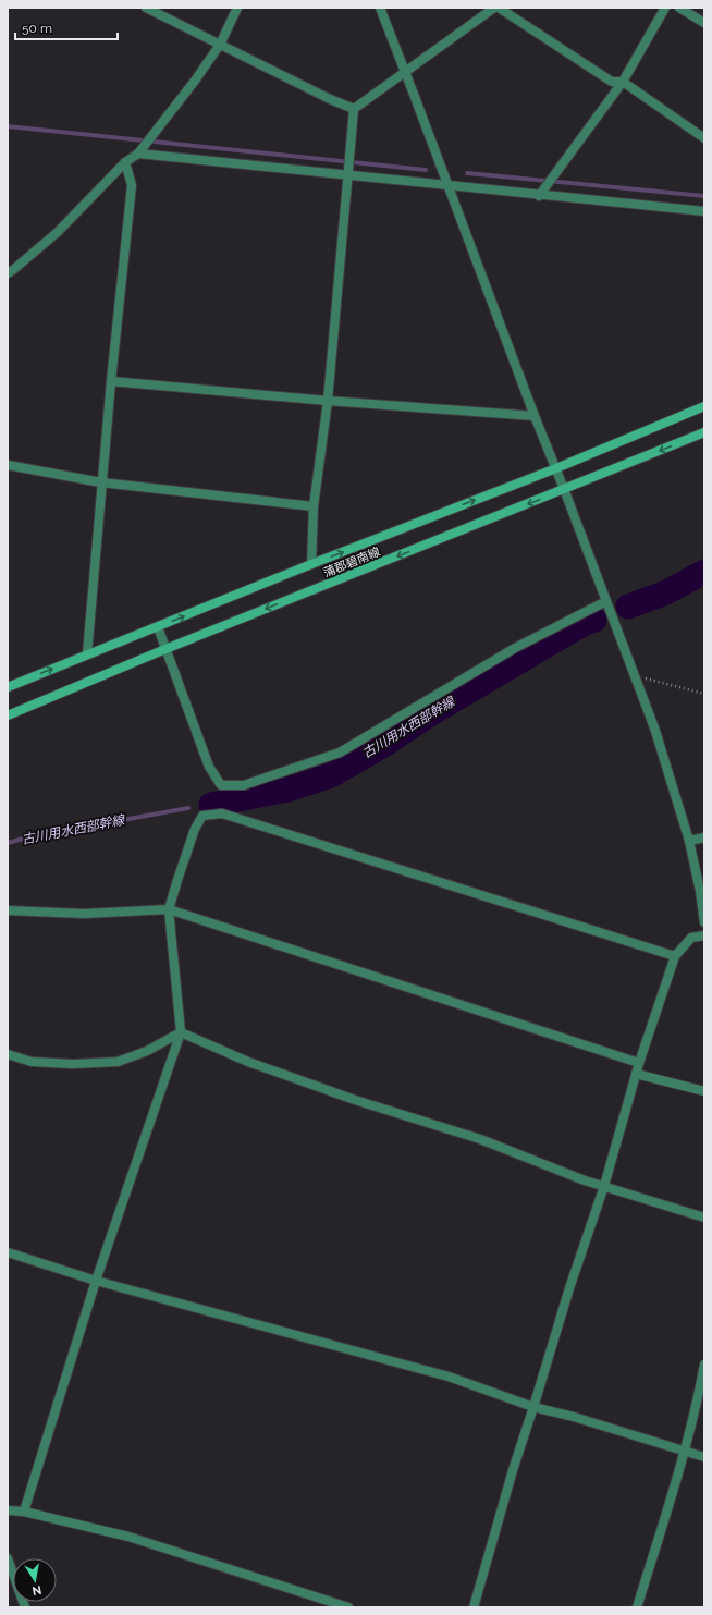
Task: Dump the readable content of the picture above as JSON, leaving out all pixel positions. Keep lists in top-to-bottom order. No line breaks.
{"streets":{"main road":["蒲郡碧南線"]},"water":["古川用水西部幹線"],"scale_bar":"50 m","north":"bottom"}
